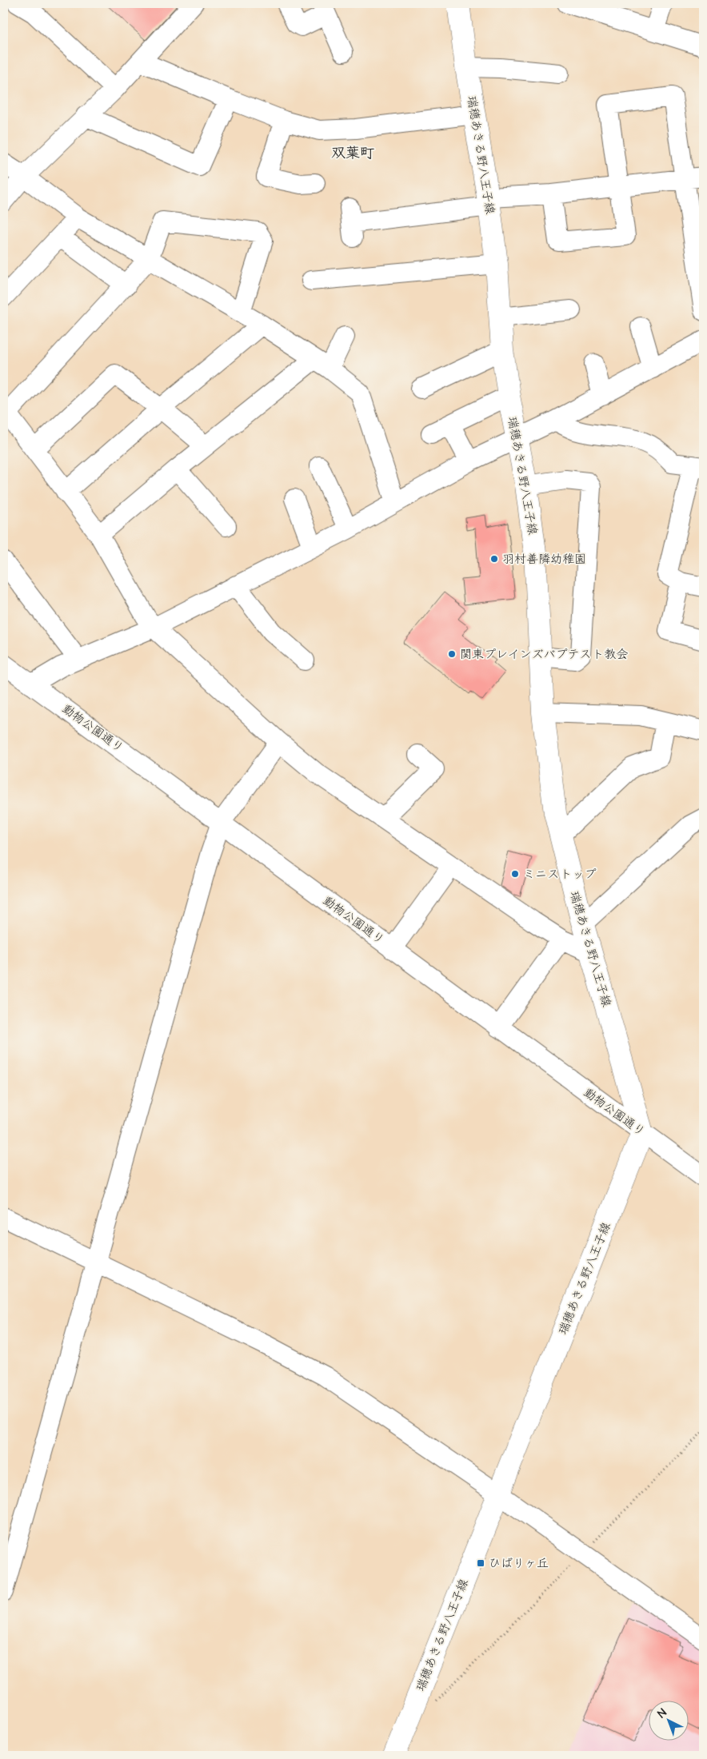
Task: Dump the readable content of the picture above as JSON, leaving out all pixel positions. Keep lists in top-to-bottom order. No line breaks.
{"streets":{"main road":["瑞穂あきる野八王子線"],"street":["動物公園通り"]},"crossings":[["瑞穂あきる野八王子線","動物公園通り"]],"districts":["双葉町"],"places":{"other":["羽村善隣幼稚園","関東プレインズバプテスト教会","ミニストップ"],"transit":["ひばりヶ丘"]},"north":"top left"}
